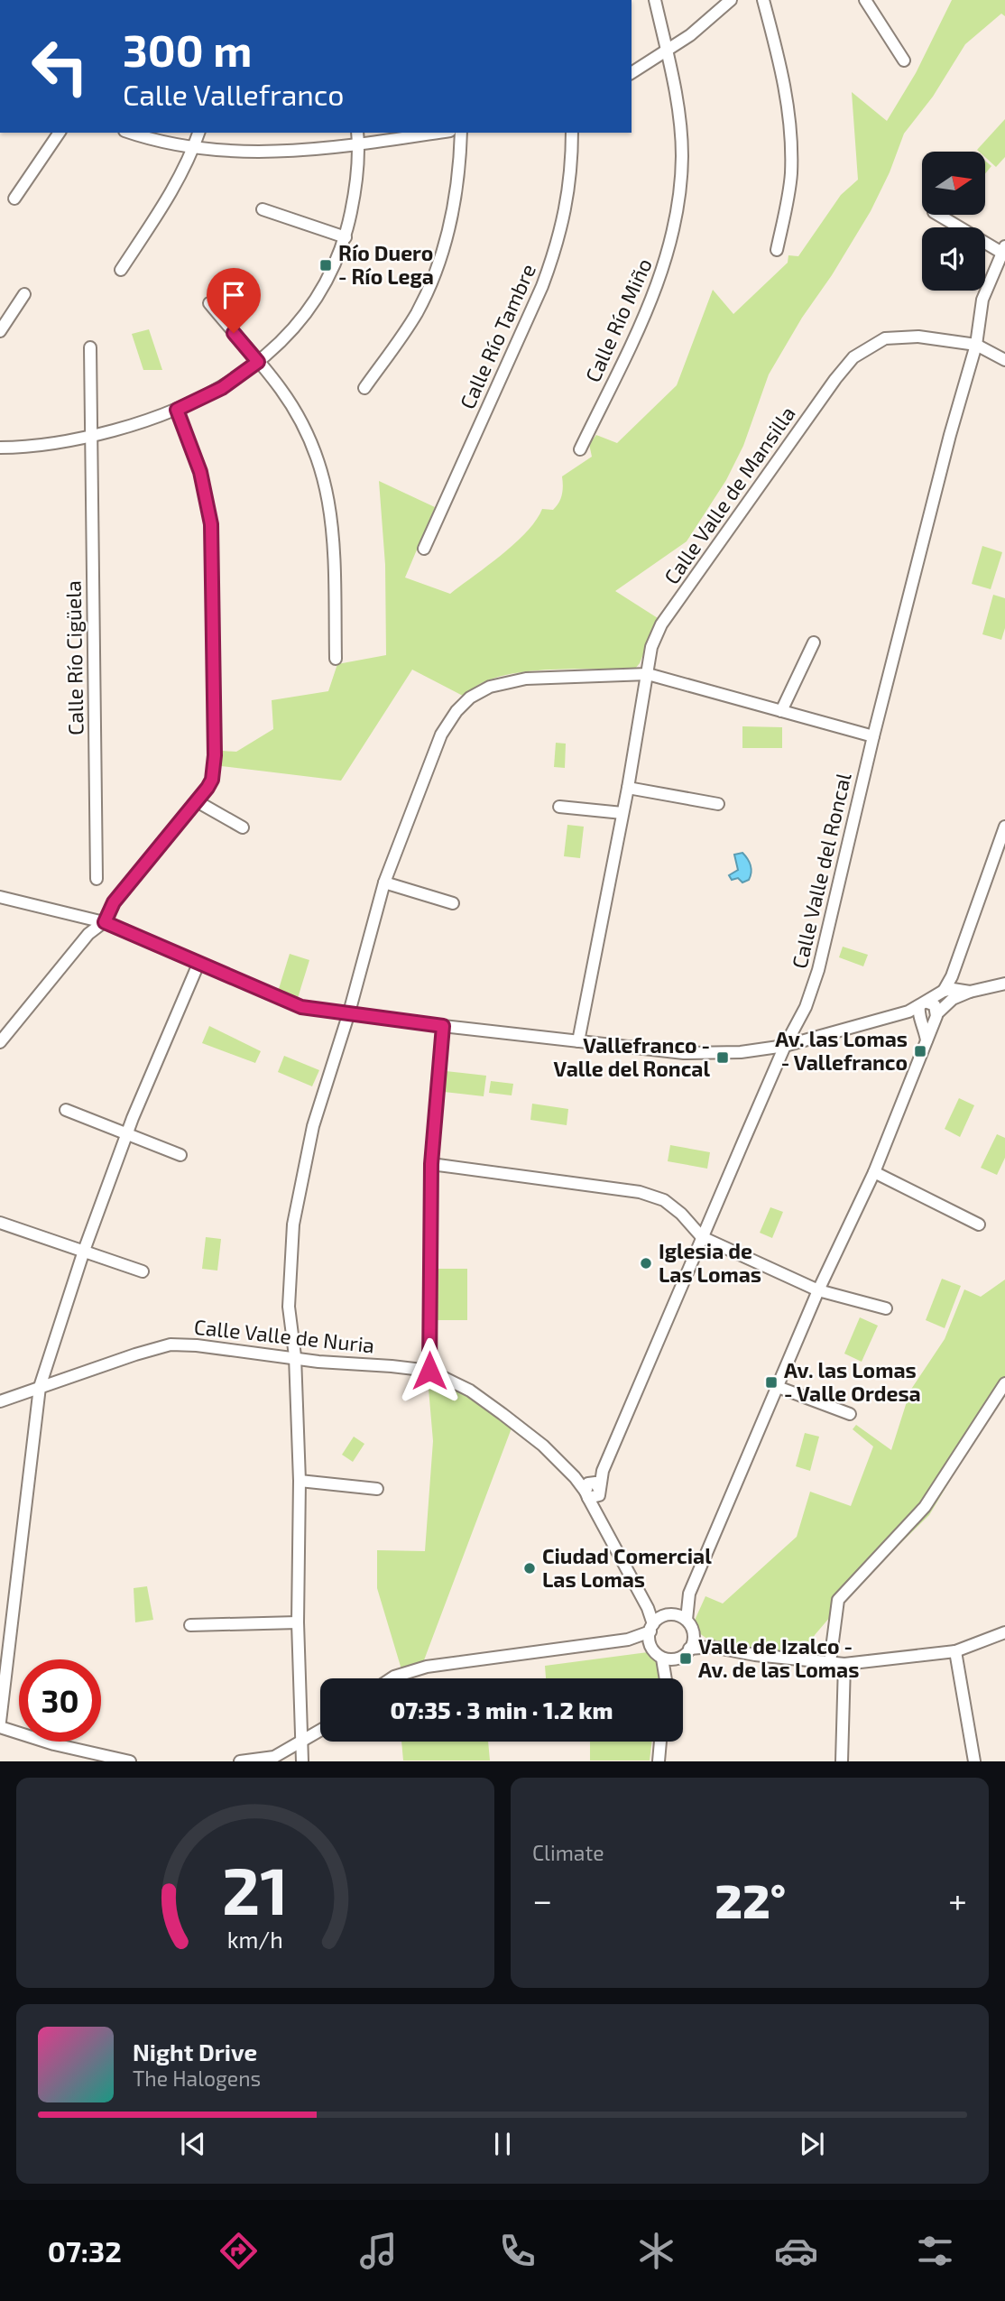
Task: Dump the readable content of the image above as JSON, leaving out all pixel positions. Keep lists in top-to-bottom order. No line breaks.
{"streets":{"street":["Calle Río Miño","Calle Río Tambre","Calle Valle de Mansilla","Calle Río Cigüela","Calle Valle del Roncal","Calle Valle de Nuria"]},"crossings":[["Calle Valle de Mansilla","Calle Valle del Roncal"],["Calle Valle del Roncal","Calle Valle de Nuria"]],"places":{"transit":["Río Duero - Río Lega","Av. las Lomas - Vallefranco","Vallefranco - Valle del Roncal","Av. las Lomas - Valle Ordesa","Valle de Izalco - Av. de las Lomas"],"other":["Iglesia de Las Lomas","Ciudad Comercial Las Lomas"]},"north":"right","page":{"turn":["300 m","Calle Vallefranco"],"limit":"30","trip":"07:35 · 3 min · 1.2 km","tile":"Climate","heat":["−","22°","+"],"song":["Night Drive","The Halogens"],"tabs":"07:32","gauge":["21","km/h"]}}
